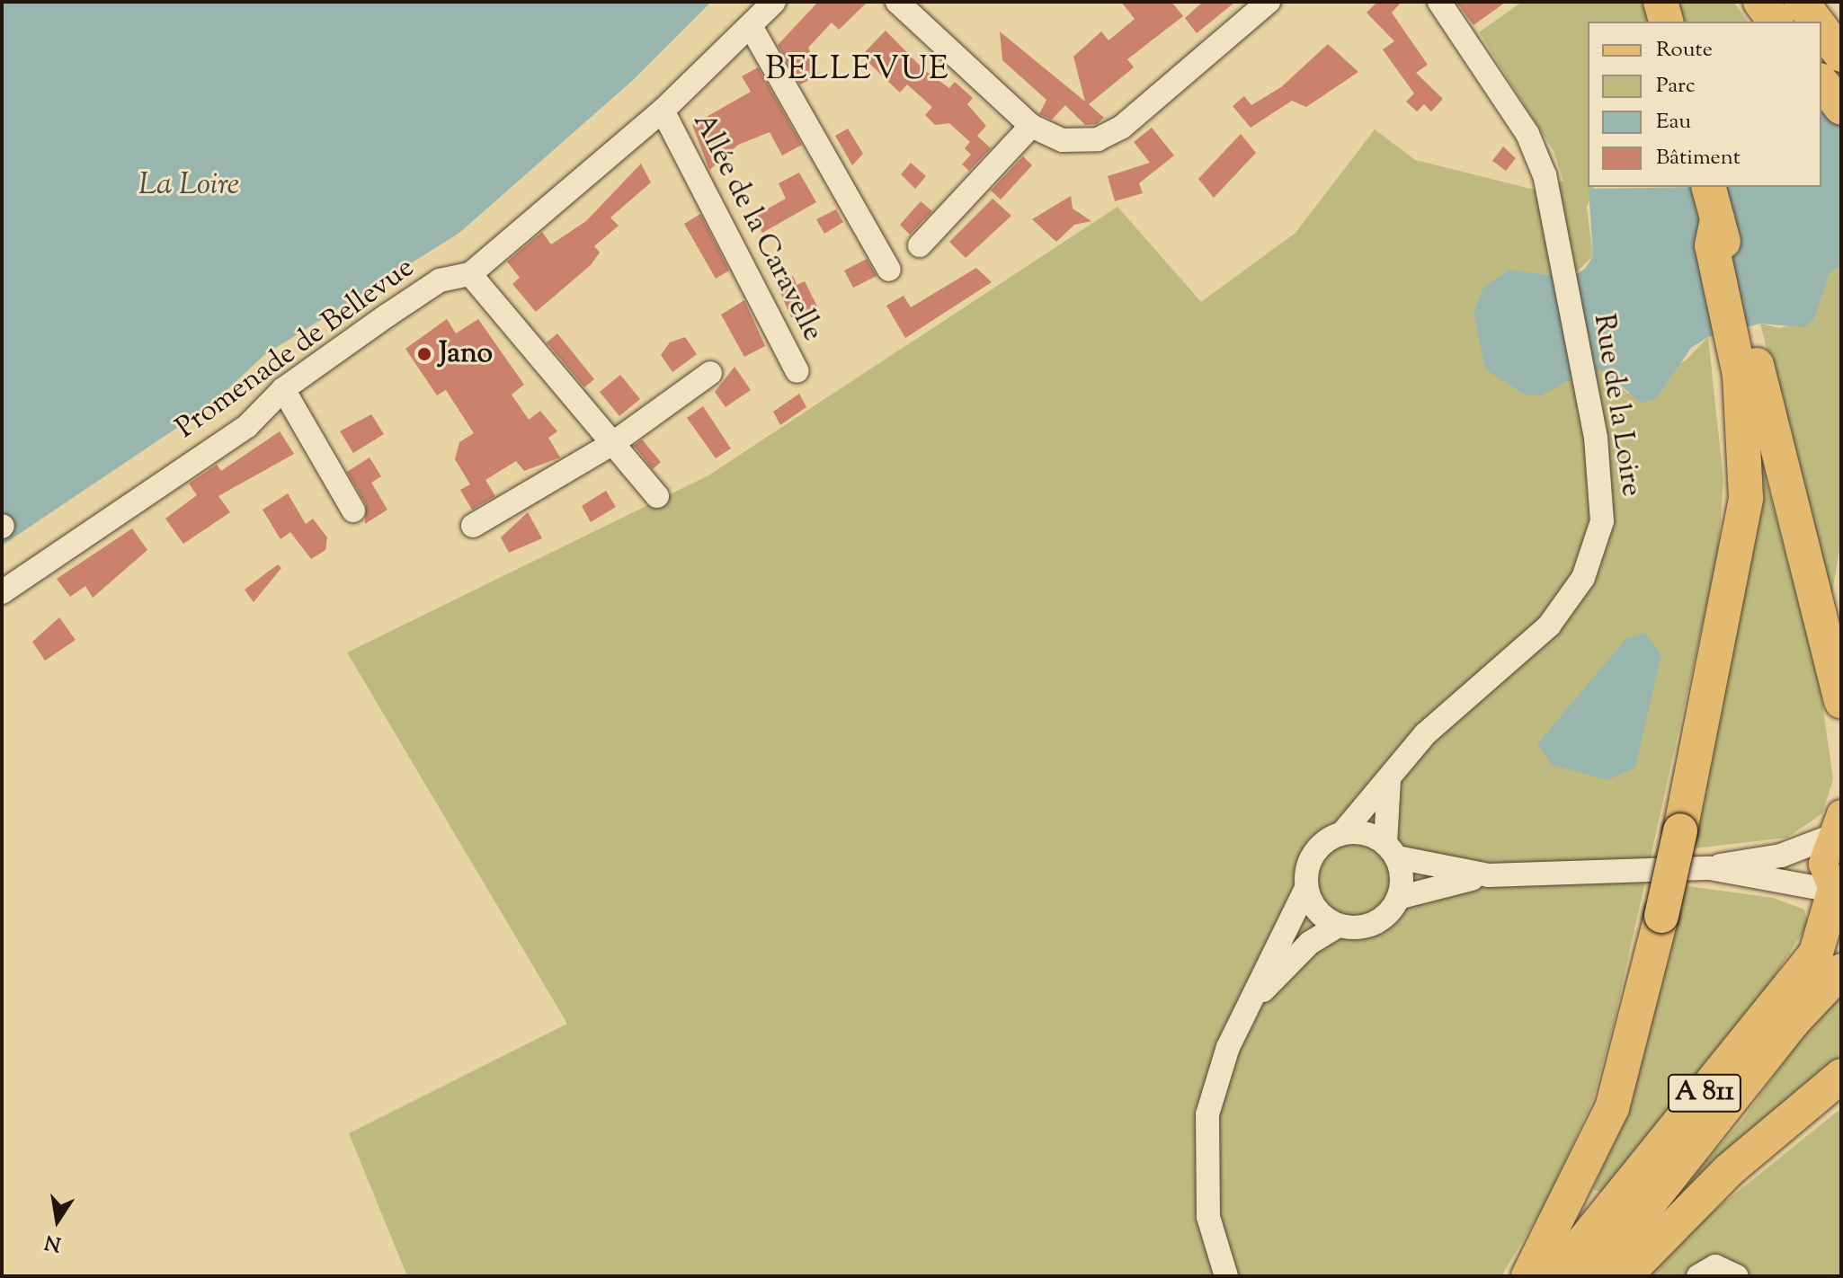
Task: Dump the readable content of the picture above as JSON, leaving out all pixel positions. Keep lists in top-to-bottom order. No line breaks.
{"streets":{"highway":["A 811"],"street":["Allée de la Caravelle","Promenade de Bellevue","Rue de la Loire"]},"crossings":[["Allée de la Caravelle","Promenade de Bellevue"]],"districts":["BELLEVUE"],"water":["La Loire"],"places":["Jano"],"legend":["Route","Parc","Eau","Bâtiment"],"north":"bottom"}
